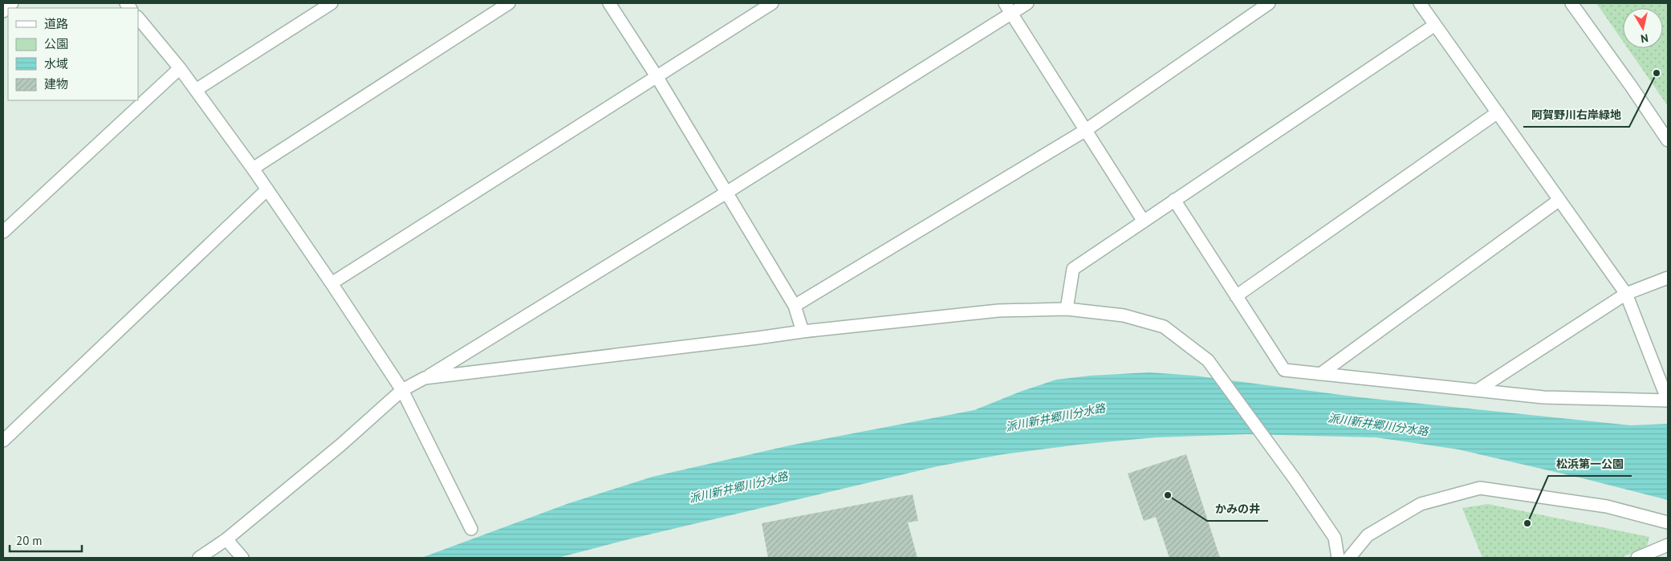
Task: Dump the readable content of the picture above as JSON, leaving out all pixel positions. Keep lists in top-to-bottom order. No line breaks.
{"water":["派川新井郷川分水路"],"places":["阿賀野川右岸緑地","かみの井","松浜第一公園"],"legend":["道路","公園","水域","建物"],"scale_bar":"20 m","north":"bottom"}
